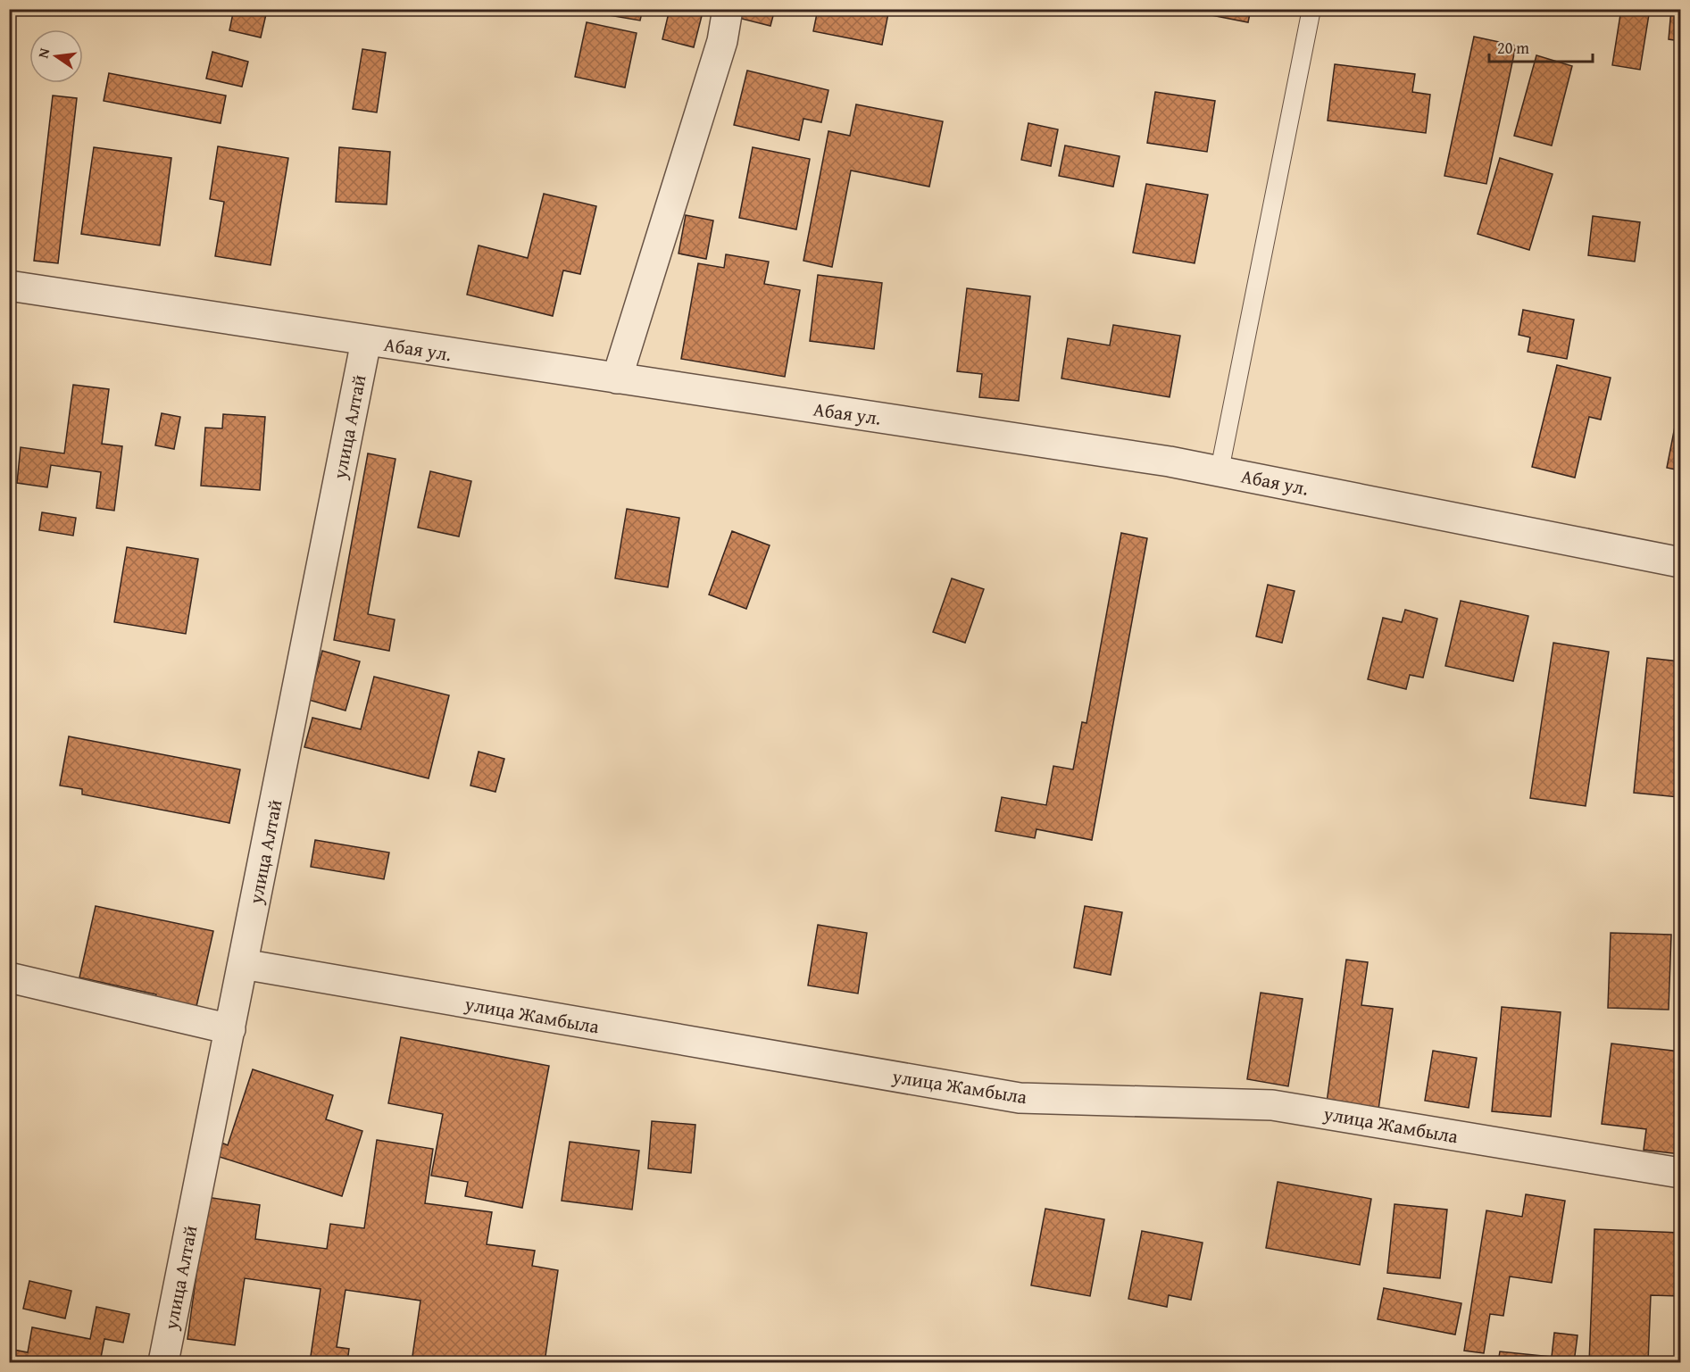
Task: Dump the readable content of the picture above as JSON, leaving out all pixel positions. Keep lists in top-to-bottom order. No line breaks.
{"streets":{"street":["Абая ул.","улица Алтай","улица Жамбыла"]},"crossings":[["Абая ул.","улица Алтай"],["улица Алтай","улица Жамбыла"]],"scale_bar":"20 m","north":"left"}
